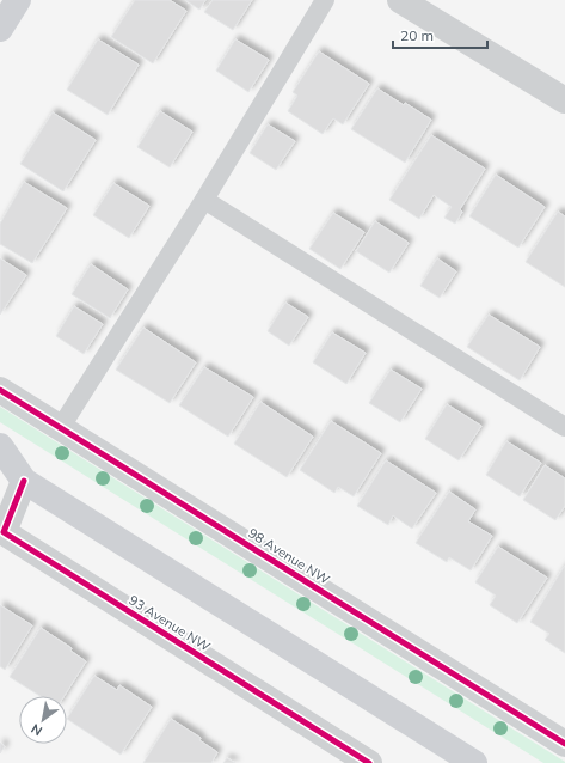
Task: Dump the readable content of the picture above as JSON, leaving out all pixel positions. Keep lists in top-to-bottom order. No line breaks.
{"streets":{"street":["98 Avenue NW","93 Avenue NW"]},"scale_bar":"20 m","north":"bottom left"}
